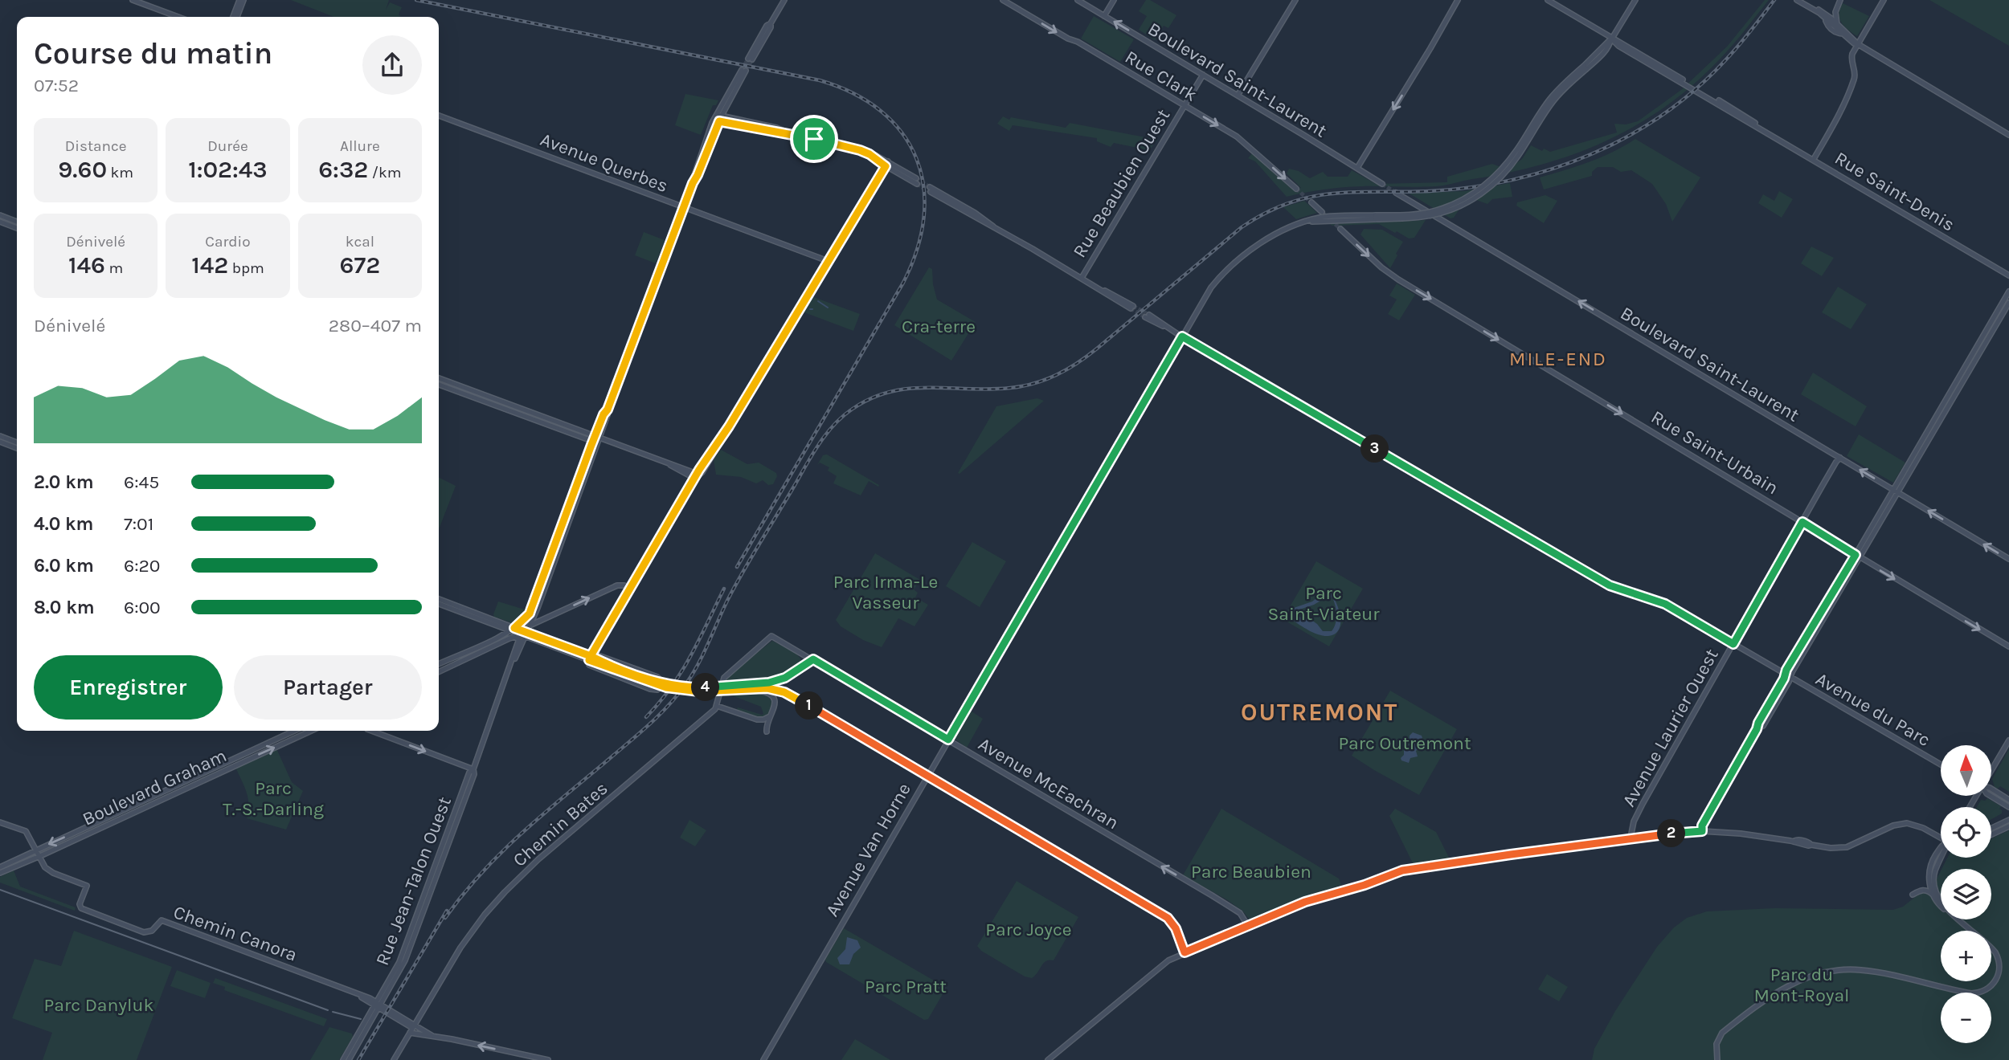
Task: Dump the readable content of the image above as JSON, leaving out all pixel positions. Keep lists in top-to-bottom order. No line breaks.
{"streets":{"main road":["Rue Clark","Boulevard Saint-Laurent","Avenue Querbes","Rue Beaubien Ouest","Rue Saint-Denis","Rue Saint-Urbain","Avenue du Parc","Avenue Laurier Ouest","Avenue McEachran","Boulevard Graham","Chemin Bates","Avenue Van Horne","Rue Jean-Talon Ouest","Chemin Canora"]},"crossings":[["Rue Clark","Rue Beaubien Ouest"],["Boulevard Saint-Laurent","Rue Beaubien Ouest"],["Boulevard Saint-Laurent","Avenue Laurier Ouest"],["Avenue Querbes","Rue Jean-Talon Ouest"],["Rue Saint-Denis","Avenue Van Horne"],["Rue Saint-Urbain","Avenue Laurier Ouest"],["Avenue du Parc","Avenue Laurier Ouest"],["Avenue du Parc","Avenue Van Horne"],["Avenue McEachran","Chemin Bates"],["Avenue McEachran","Avenue Van Horne"],["Boulevard Graham","Chemin Canora"],["Chemin Bates","Chemin Canora"],["Rue Jean-Talon Ouest","Chemin Canora"]],"one_way":["Rue Clark","Boulevard Saint-Laurent","Rue Saint-Urbain","Avenue McEachran"],"districts":["MILE-END","OUTREMONT"],"parks":["Cra-terre","Parc Irma-Le Vasseur","Parc Saint-Viateur","Parc Outremont","Parc T.-S.-Darling","Parc Beaubien","Parc Joyce","Parc du Mont-Royal","Parc Pratt","Parc Danyluk"],"north":"top","page":{"heading":["Course du matin","07:52"],"stats":[["Distance","9.60 km"],["Durée","1:02:43"],["Allure","6:32 /km"],["Dénivelé","146 m"],["Cardio","142 bpm"],["kcal","672"]],"chart":["Dénivelé","280–407 m"],"pins":["3","4","1","2"],"list":[{"name":"2.0 km","note":"6:45"},{"name":"4.0 km","note":"7:01"},{"name":"6.0 km","note":"6:20"},{"name":"8.0 km","note":"6:00"}],"buttons":["Enregistrer","Partager"],"map_buttons":["+","−"]}}
